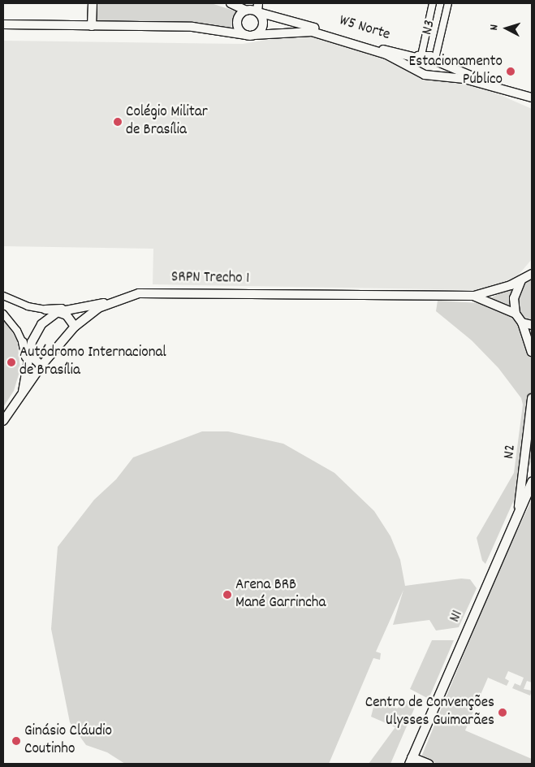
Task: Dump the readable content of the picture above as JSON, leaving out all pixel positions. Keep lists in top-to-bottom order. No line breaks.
{"streets":{"highway":["N1"],"main road":["W5 Norte","SRPN Trecho 1","N2"],"street":["N3"]},"crossings":[["N3","W5 Norte"],["N2","N1"]],"places":["Estacionamento Público","Colégio Militar de Brasília","Autódromo Internacional de Brasília","Arena BRB Mané Garrincha","Centro de Convenções Ulysses Guimarães","Ginásio Cláudio Coutinho"],"north":"left"}
